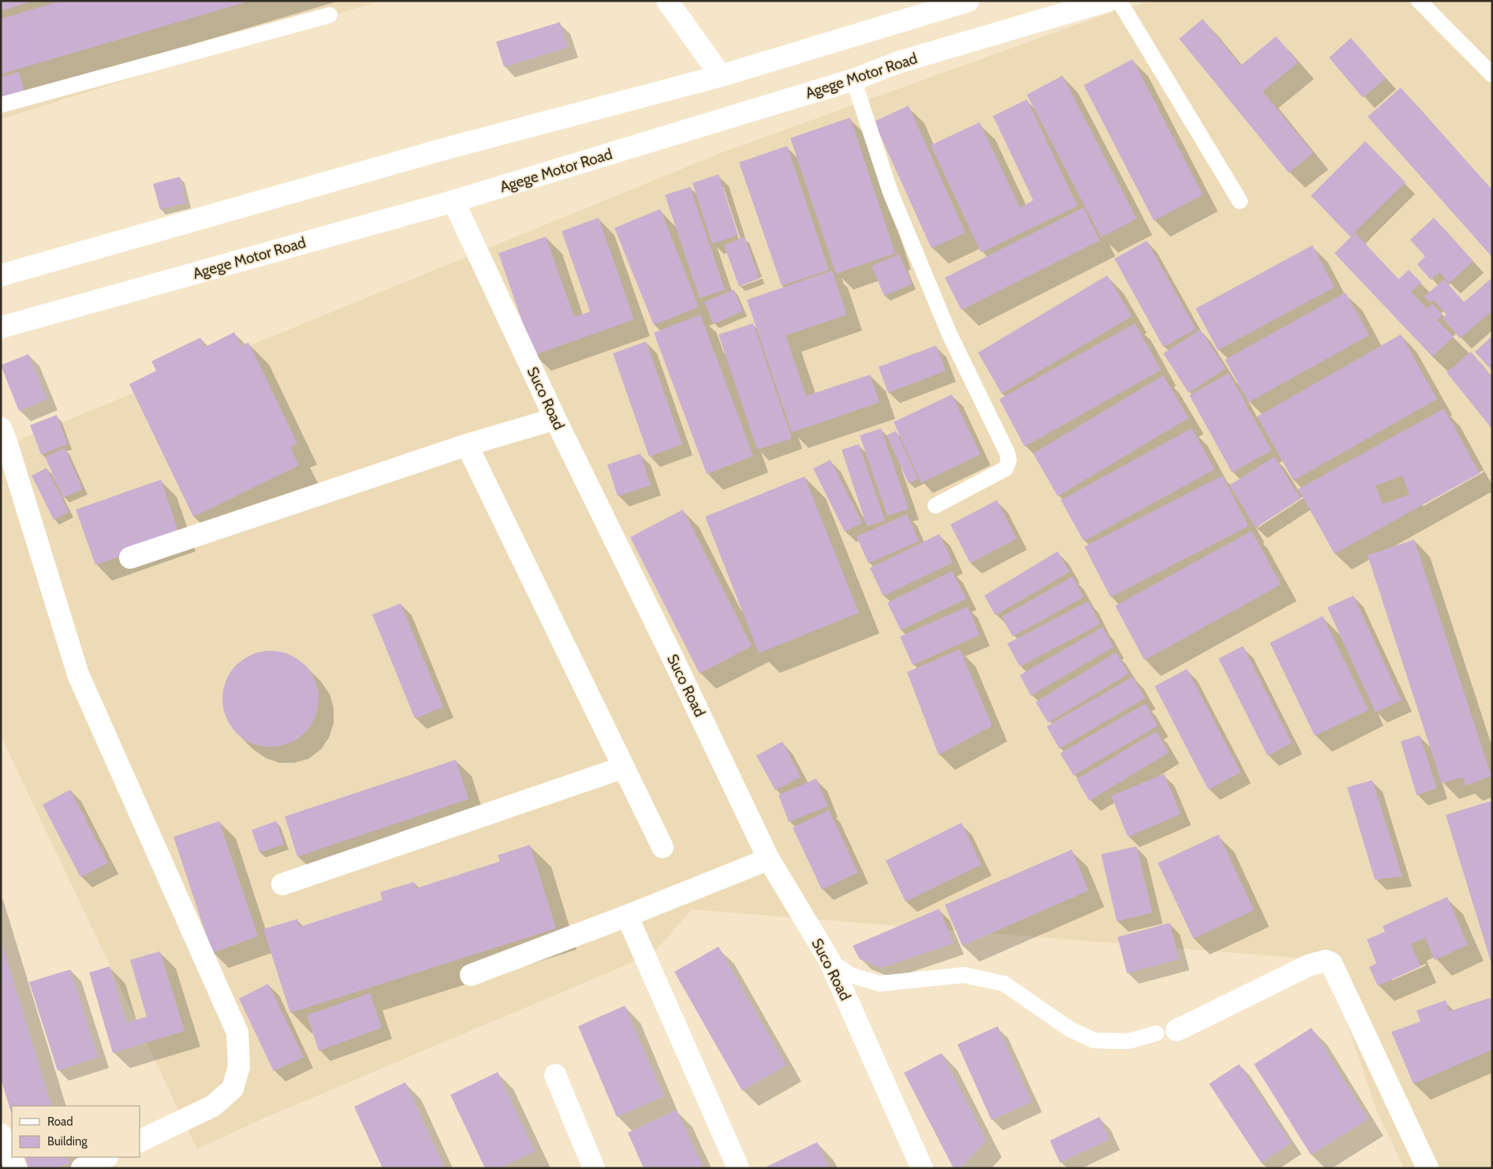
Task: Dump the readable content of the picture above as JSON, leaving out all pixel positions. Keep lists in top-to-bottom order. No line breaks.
{"streets":{"street":["Agege Motor Road","Suco Road"]},"crossings":[["Agege Motor Road","Suco Road"]],"legend":["Road","Building"]}
